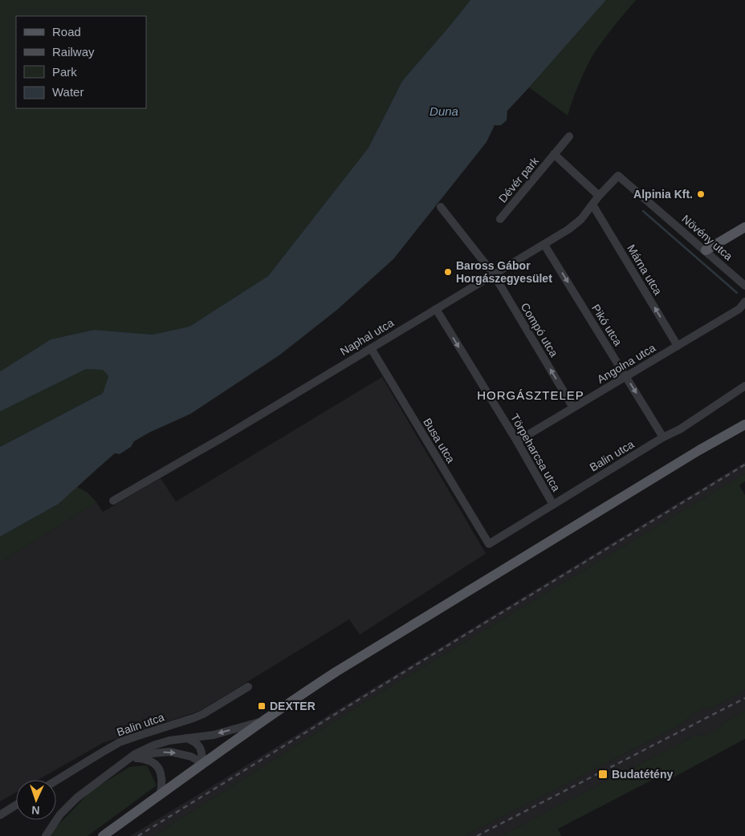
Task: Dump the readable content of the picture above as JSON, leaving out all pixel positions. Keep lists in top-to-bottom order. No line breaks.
{"streets":{"street":["Dévér park","Növény utca","Márna utca","Pikó utca","Compó utca","Naphal utca","Angolna utca","Busa utca","Törpeharcsa utca","Balin utca"]},"crossings":[["Dévér park","Naphal utca"],["Növény utca","Naphal utca"],["Márna utca","Naphal utca"],["Márna utca","Angolna utca"],["Pikó utca","Naphal utca"],["Pikó utca","Angolna utca"],["Pikó utca","Balin utca"],["Compó utca","Naphal utca"],["Compó utca","Angolna utca"],["Naphal utca","Busa utca"],["Naphal utca","Törpeharcsa utca"],["Angolna utca","Törpeharcsa utca"],["Busa utca","Balin utca"],["Törpeharcsa utca","Balin utca"]],"one_way":["Márna utca","Pikó utca","Compó utca","Törpeharcsa utca"],"districts":["HORGÁSZTELEP"],"water":["Duna"],"places":{"other":["Alpinia Kft.","Baross Gábor Horgászegyesület"],"transit":["DEXTER","Budatétény"]},"legend":["Road","Railway","Park","Water"],"north":"bottom"}
